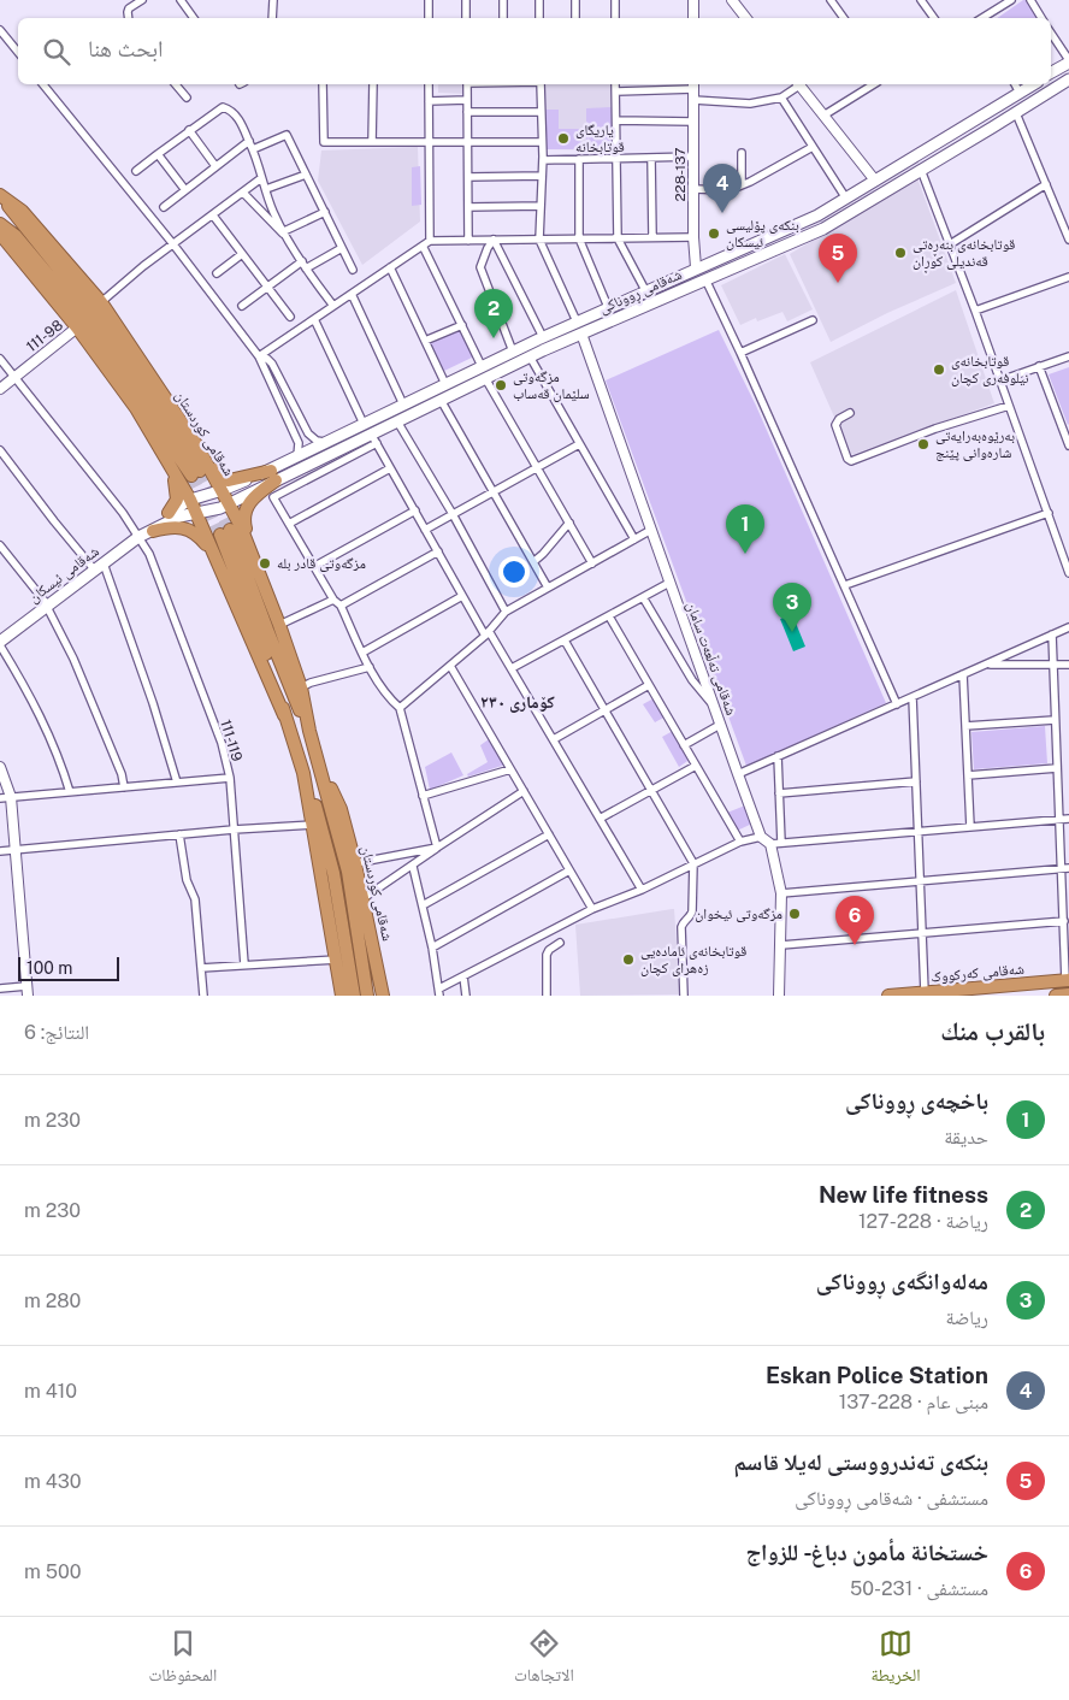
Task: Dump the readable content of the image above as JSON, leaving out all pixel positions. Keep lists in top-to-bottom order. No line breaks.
{"streets":{"highway":["شەقامی کوردستان","شەقامی کەرکووک"],"main road":["شەقامی ڕووناکی","شەقامی ئیسکان"],"street":["228-137","111-98","شەقامی تەڵعەت سامان","111-119"]},"crossings":[["228-137","شەقامی ڕووناکی"],["شەقامی ڕووناکی","شەقامی کوردستان"],["شەقامی ڕووناکی","شەقامی ئیسکان"],["شەقامی ڕووناکی","شەقامی تەڵعەت سامان"],["111-98","شەقامی کوردستان"],["111-98","111-119"],["شەقامی کوردستان","شەقامی ئیسکان"],["شەقامی ئیسکان","111-119"]],"districts":["کۆماری ٢٣٠"],"places":["یاریگای قوتابخانە","بنکەی پۆلیسی ئیسکان","قوتابخانەی بنەڕەتی قەندیلی کوڕان","قوتابخانەی نیلوفەری کچان","مزگەوتی سلێمان قەساب","بەڕێوەبەرایەتی شارەوانی پێنج","مزگەوتی قادر بلە","مزگەوتی ئیخوان","قوتابخانەی ئامادەیی زەهرای کچان"],"scale_bar":"100 m","page":{"search":"ابحث هنا","pins":["4","5","2","1","3","6"],"scale":"100 m","heading":["بالقرب منك","النتائج: 6"],"list":[{"mark":"1","name":"باخچەی ڕووناکی","note":"حديقة","value":"230 m"},{"mark":"2","name":"New life fitness","note":"رياضة · 228-127","value":"230 m"},{"mark":"3","name":"مەلەوانگەی ڕووناکی","note":"رياضة","value":"280 m"},{"mark":"4","name":"Eskan Police Station","note":"مبنى عام · 228-137","value":"410 m"},{"mark":"5","name":"بنکەی تەندرووستی لەیلا قاسم","note":"مستشفى · شەقامی ڕووناکی","value":"430 m"},{"mark":"6","name":"خستخانة مأمون دباغ- للزواج","note":"مستشفى · 231-50","value":"500 m"}],"nav":["الخريطة","الاتجاهات","المحفوظات"]}}
